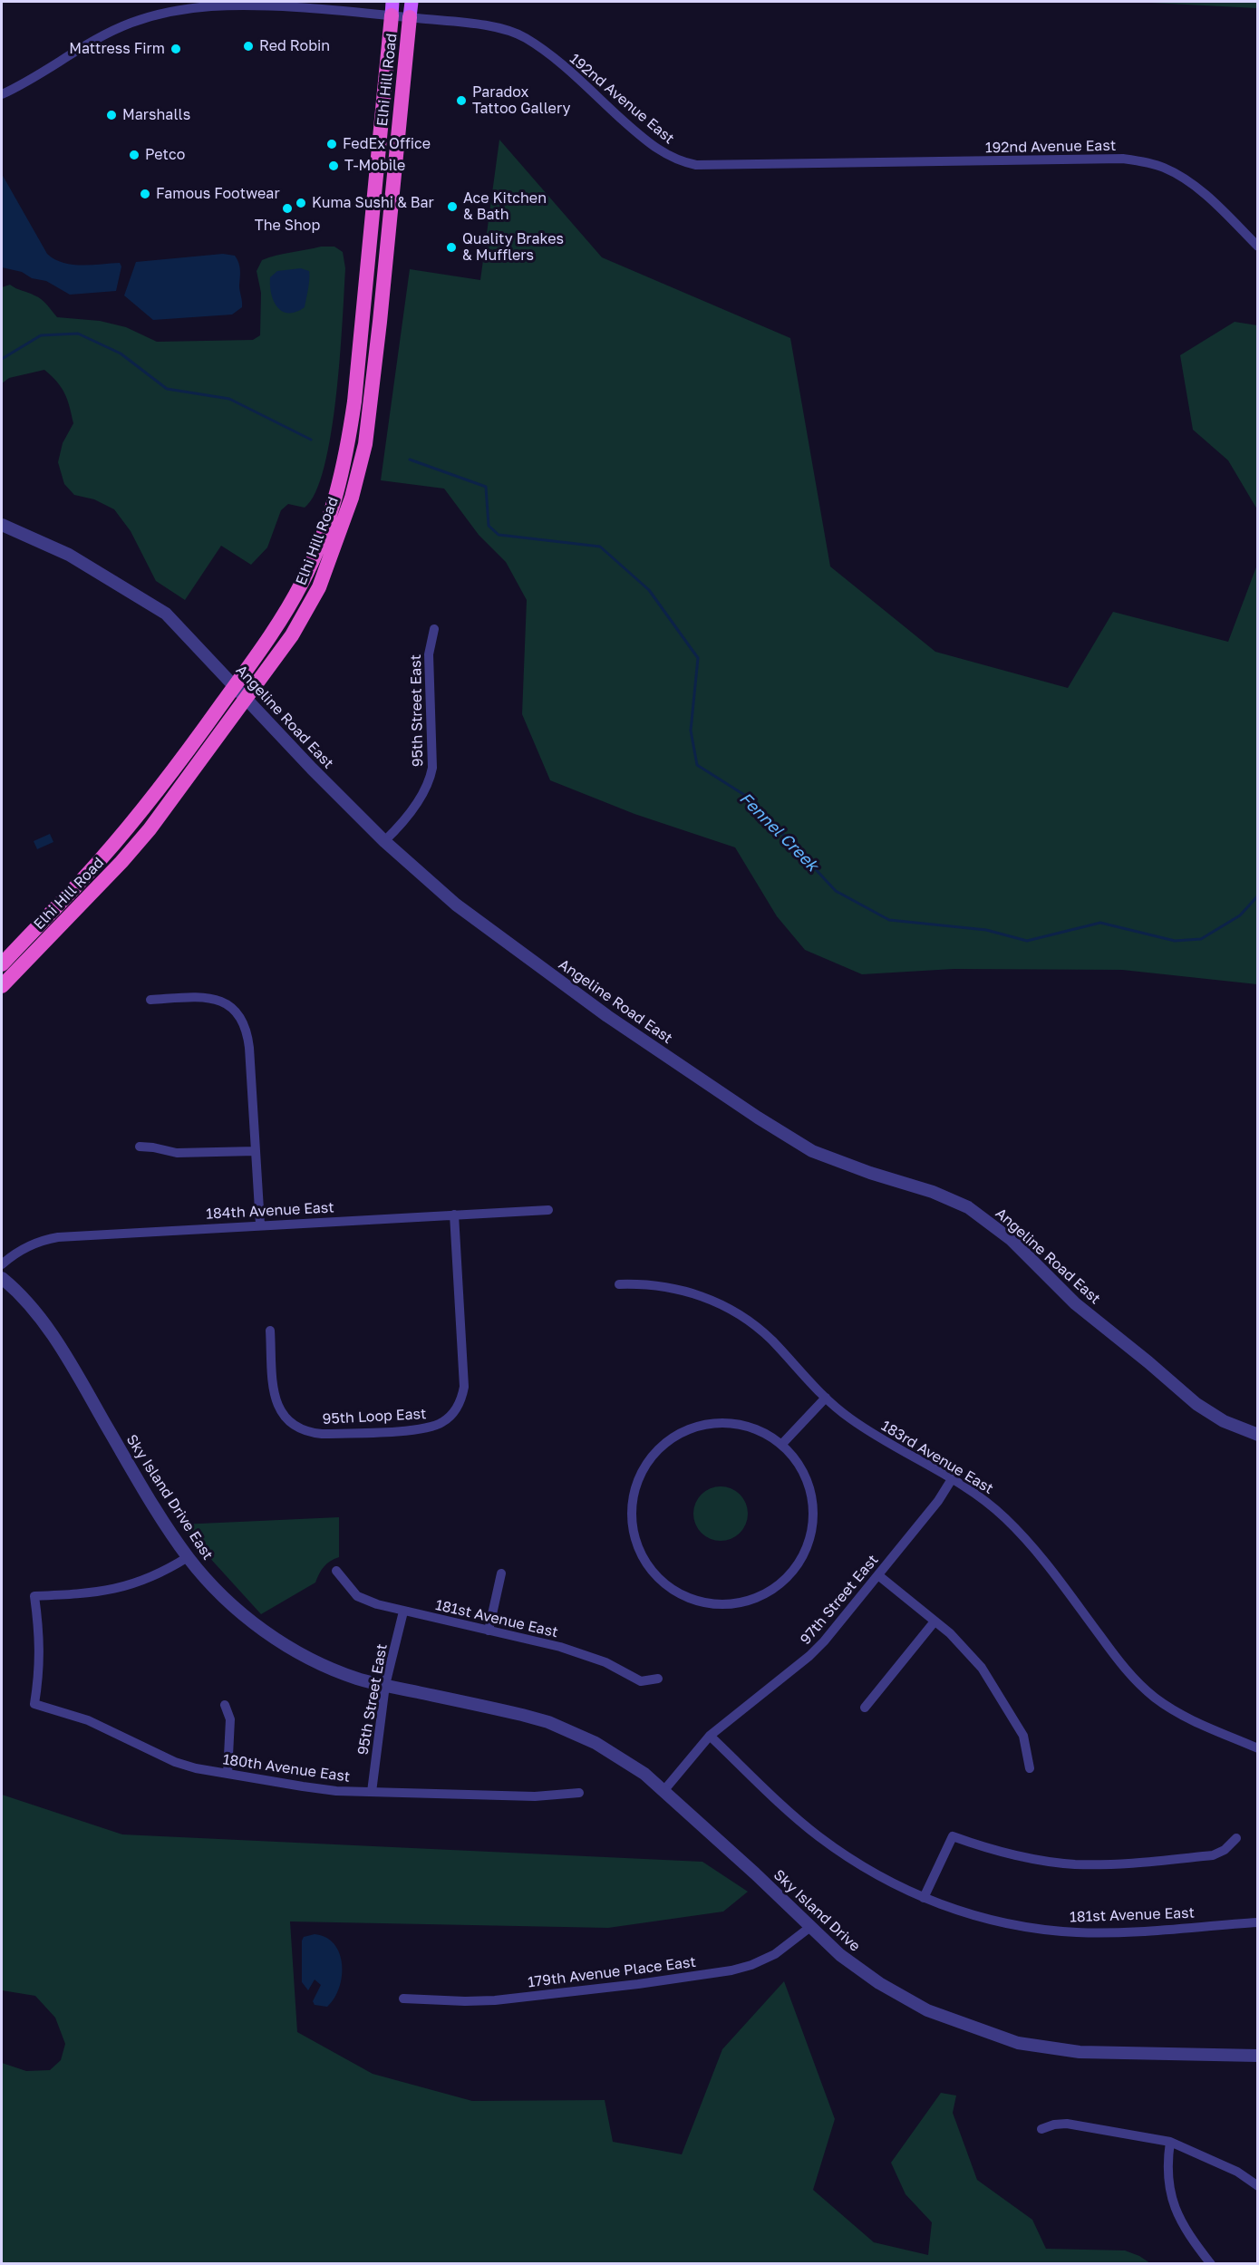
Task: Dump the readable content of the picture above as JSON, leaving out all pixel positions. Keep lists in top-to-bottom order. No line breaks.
{"streets":{"highway":["Elhi Hill Road"],"street":["192nd Avenue East","95th Street East","Angeline Road East","184th Avenue East","95th Loop East","183rd Avenue East","Sky Island Drive East","97th Street East","181st Avenue East","180th Avenue East","Sky Island Drive","179th Avenue Place East"]},"crossings":[["Elhi Hill Road","192nd Avenue East"],["95th Street East","Angeline Road East"],["95th Street East","Sky Island Drive East"],["95th Street East","181st Avenue East"],["95th Street East","180th Avenue East"],["184th Avenue East","95th Loop East"],["183rd Avenue East","97th Street East"],["Sky Island Drive East","97th Street East"],["Sky Island Drive East","180th Avenue East"],["Sky Island Drive East","Sky Island Drive"],["97th Street East","181st Avenue East"],["97th Street East","Sky Island Drive"],["Sky Island Drive","179th Avenue Place East"]],"water":["Fennel Creek"],"places":["Red Robin","Mattress Firm","Paradox Tattoo Gallery","Marshalls","FedEx Office","Petco","T-Mobile","Famous Footwear","Kuma Sushi & Bar","Ace Kitchen & Bath","The Shop","Quality Brakes & Mufflers"]}
